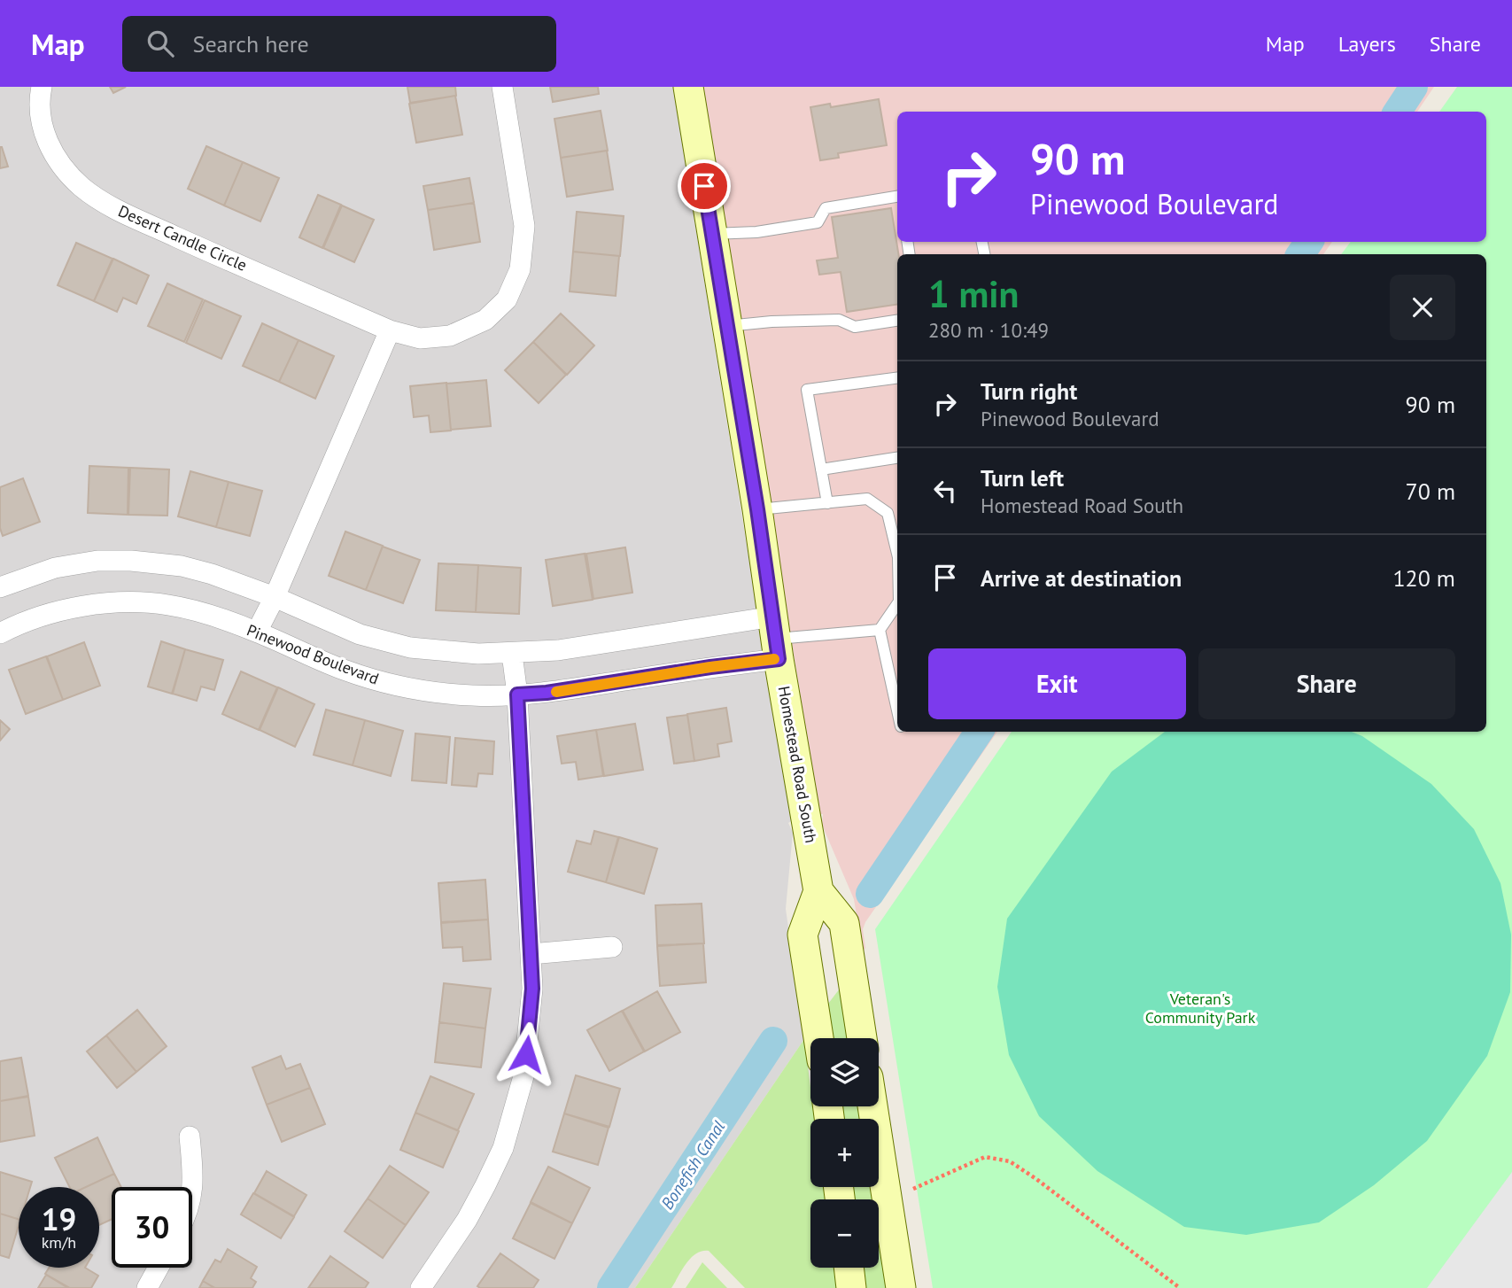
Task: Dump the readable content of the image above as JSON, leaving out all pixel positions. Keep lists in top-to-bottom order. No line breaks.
{"streets":{"main road":["Homestead Road South"],"street":["Desert Candle Circle","Pinewood Boulevard"]},"crossings":[["Pinewood Boulevard","Homestead Road South"]],"water":["Bonefish Canal"],"parks":["Veteran's Community Park"],"page":{"header":"Map","search":"Search here","nav":["Map","Layers","Share"],"turn":["90 m","Pinewood Boulevard"],"heading":["1 min","280 m · 10:49"],"list":[{"name":"Turn right","note":"Pinewood Boulevard","value":"90 m"},{"name":"Turn left","note":"Homestead Road South","value":"70 m"},{"name":"Arrive at destination","value":"120 m"}],"buttons":["Exit","Share"],"map_buttons":["+","−"],"speed":"19 km/h","limit":"30"}}
